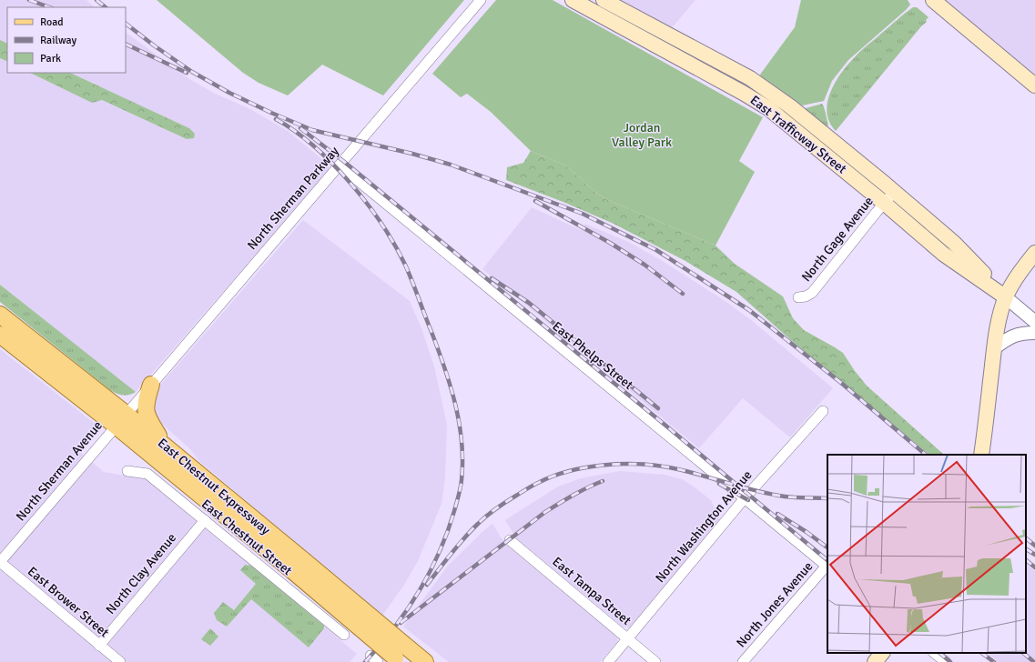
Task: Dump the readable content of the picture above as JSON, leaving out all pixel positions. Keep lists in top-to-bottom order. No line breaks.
{"streets":{"main road":["East Trafficway Street","East Chestnut Expressway"],"street":["North Sherman Parkway","North Gage Avenue","East Phelps Street","North Sherman Avenue","North Washington Avenue","East Chestnut Street","North Clay Avenue","East Tampa Street","East Brower Street","North Jones Avenue"]},"crossings":[["East Trafficway Street","North Gage Avenue"],["North Sherman Parkway","East Phelps Street"],["North Sherman Parkway","North Sherman Avenue"],["North Sherman Parkway","East Chestnut Expressway"],["East Phelps Street","North Washington Avenue"],["East Phelps Street","North Jones Avenue"],["North Sherman Avenue","East Chestnut Expressway"],["North Sherman Avenue","East Brower Street"],["North Washington Avenue","East Tampa Street"],["East Chestnut Street","North Clay Avenue"],["North Clay Avenue","East Brower Street"]],"parks":["Jordan Valley Park"],"legend":["Road","Railway","Park"]}
